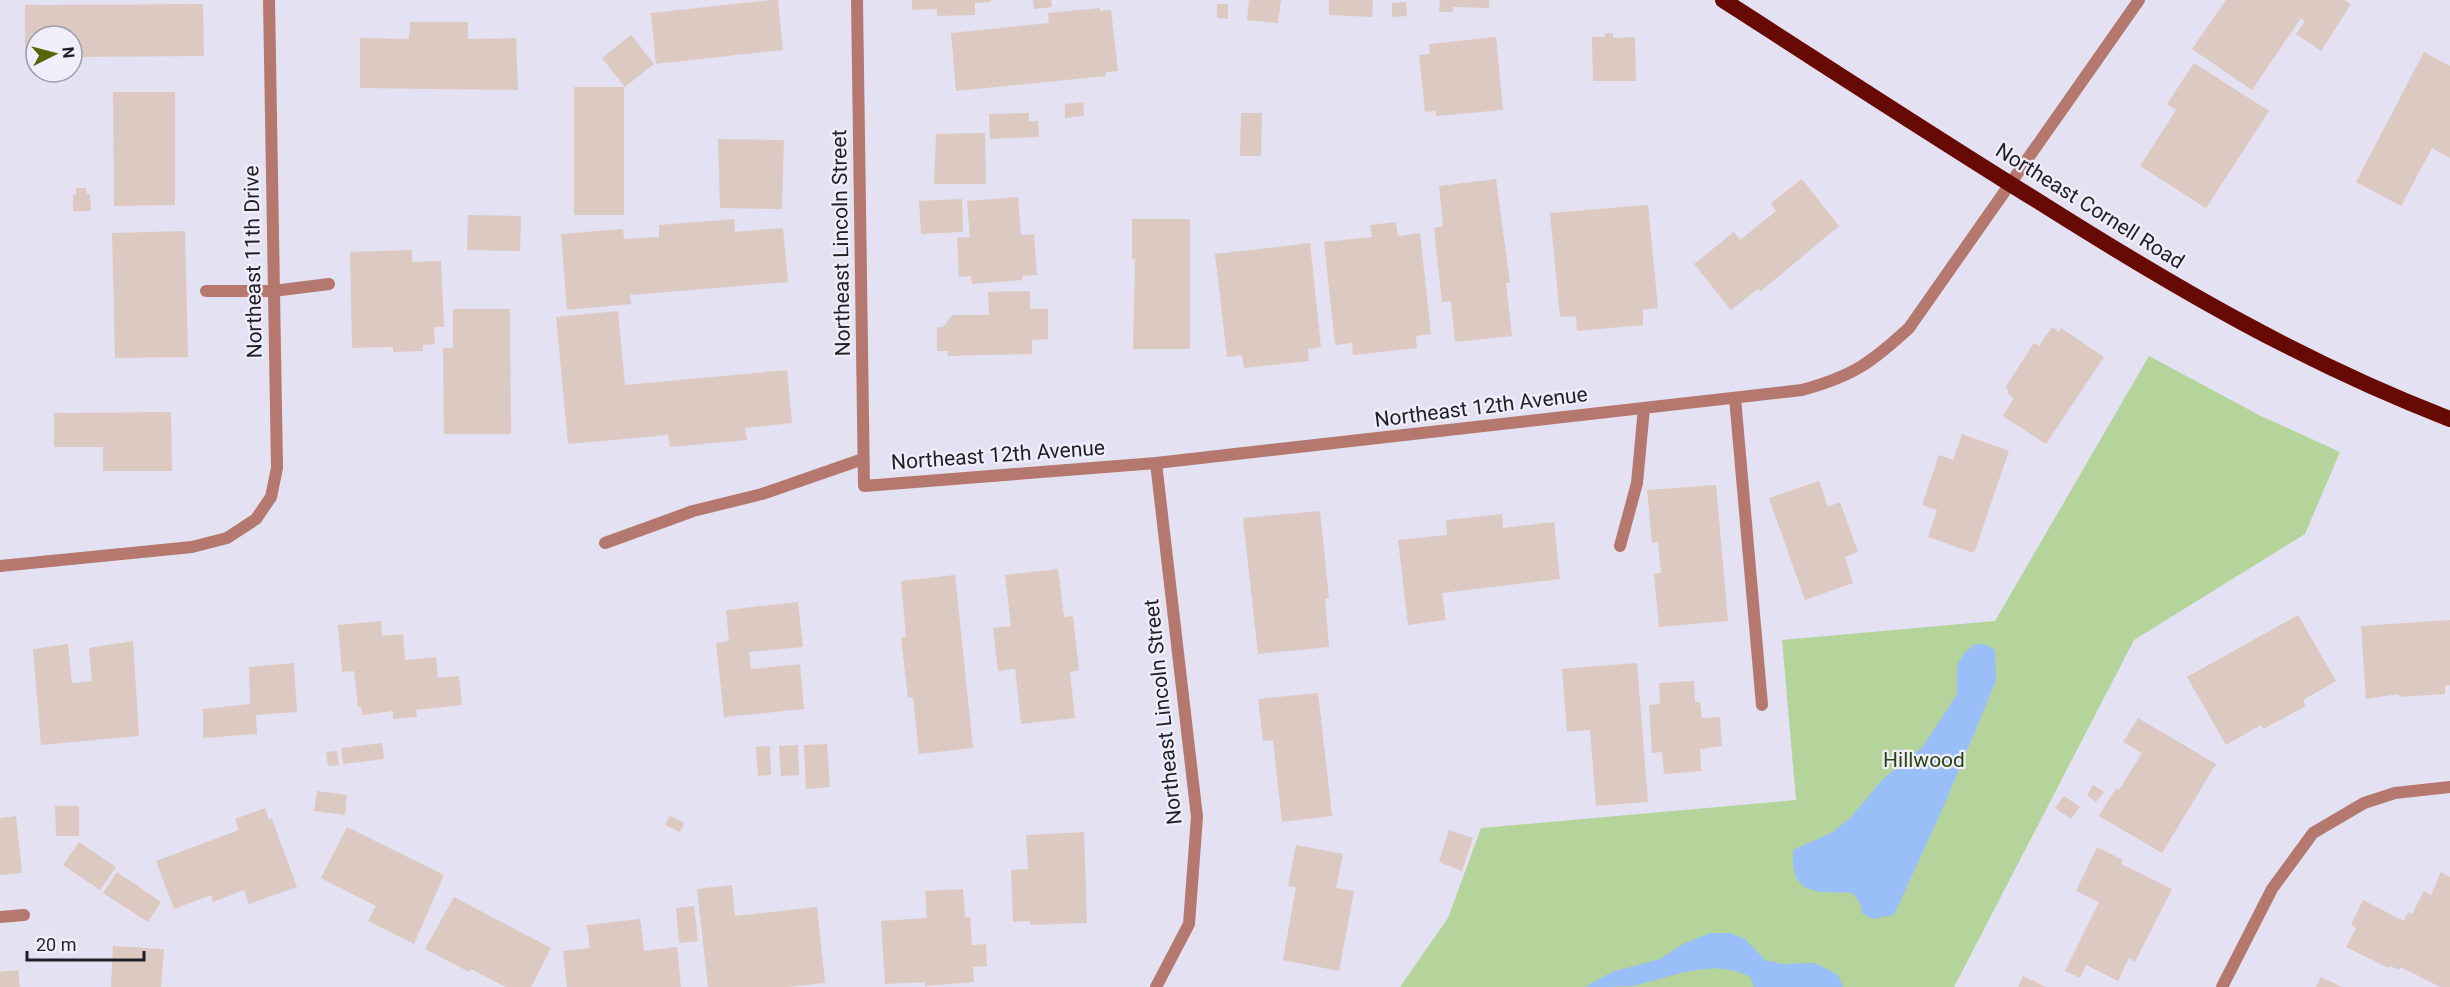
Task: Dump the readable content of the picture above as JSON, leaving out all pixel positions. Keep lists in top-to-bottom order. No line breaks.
{"streets":{"highway":["Northeast Cornell Road"],"street":["Northeast Lincoln Street","Northeast 11th Drive","Northeast 12th Avenue"]},"crossings":[["Northeast Cornell Road","Northeast 12th Avenue"],["Northeast Lincoln Street","Northeast 12th Avenue"]],"parks":["Hillwood"],"scale_bar":"20 m","north":"right"}
